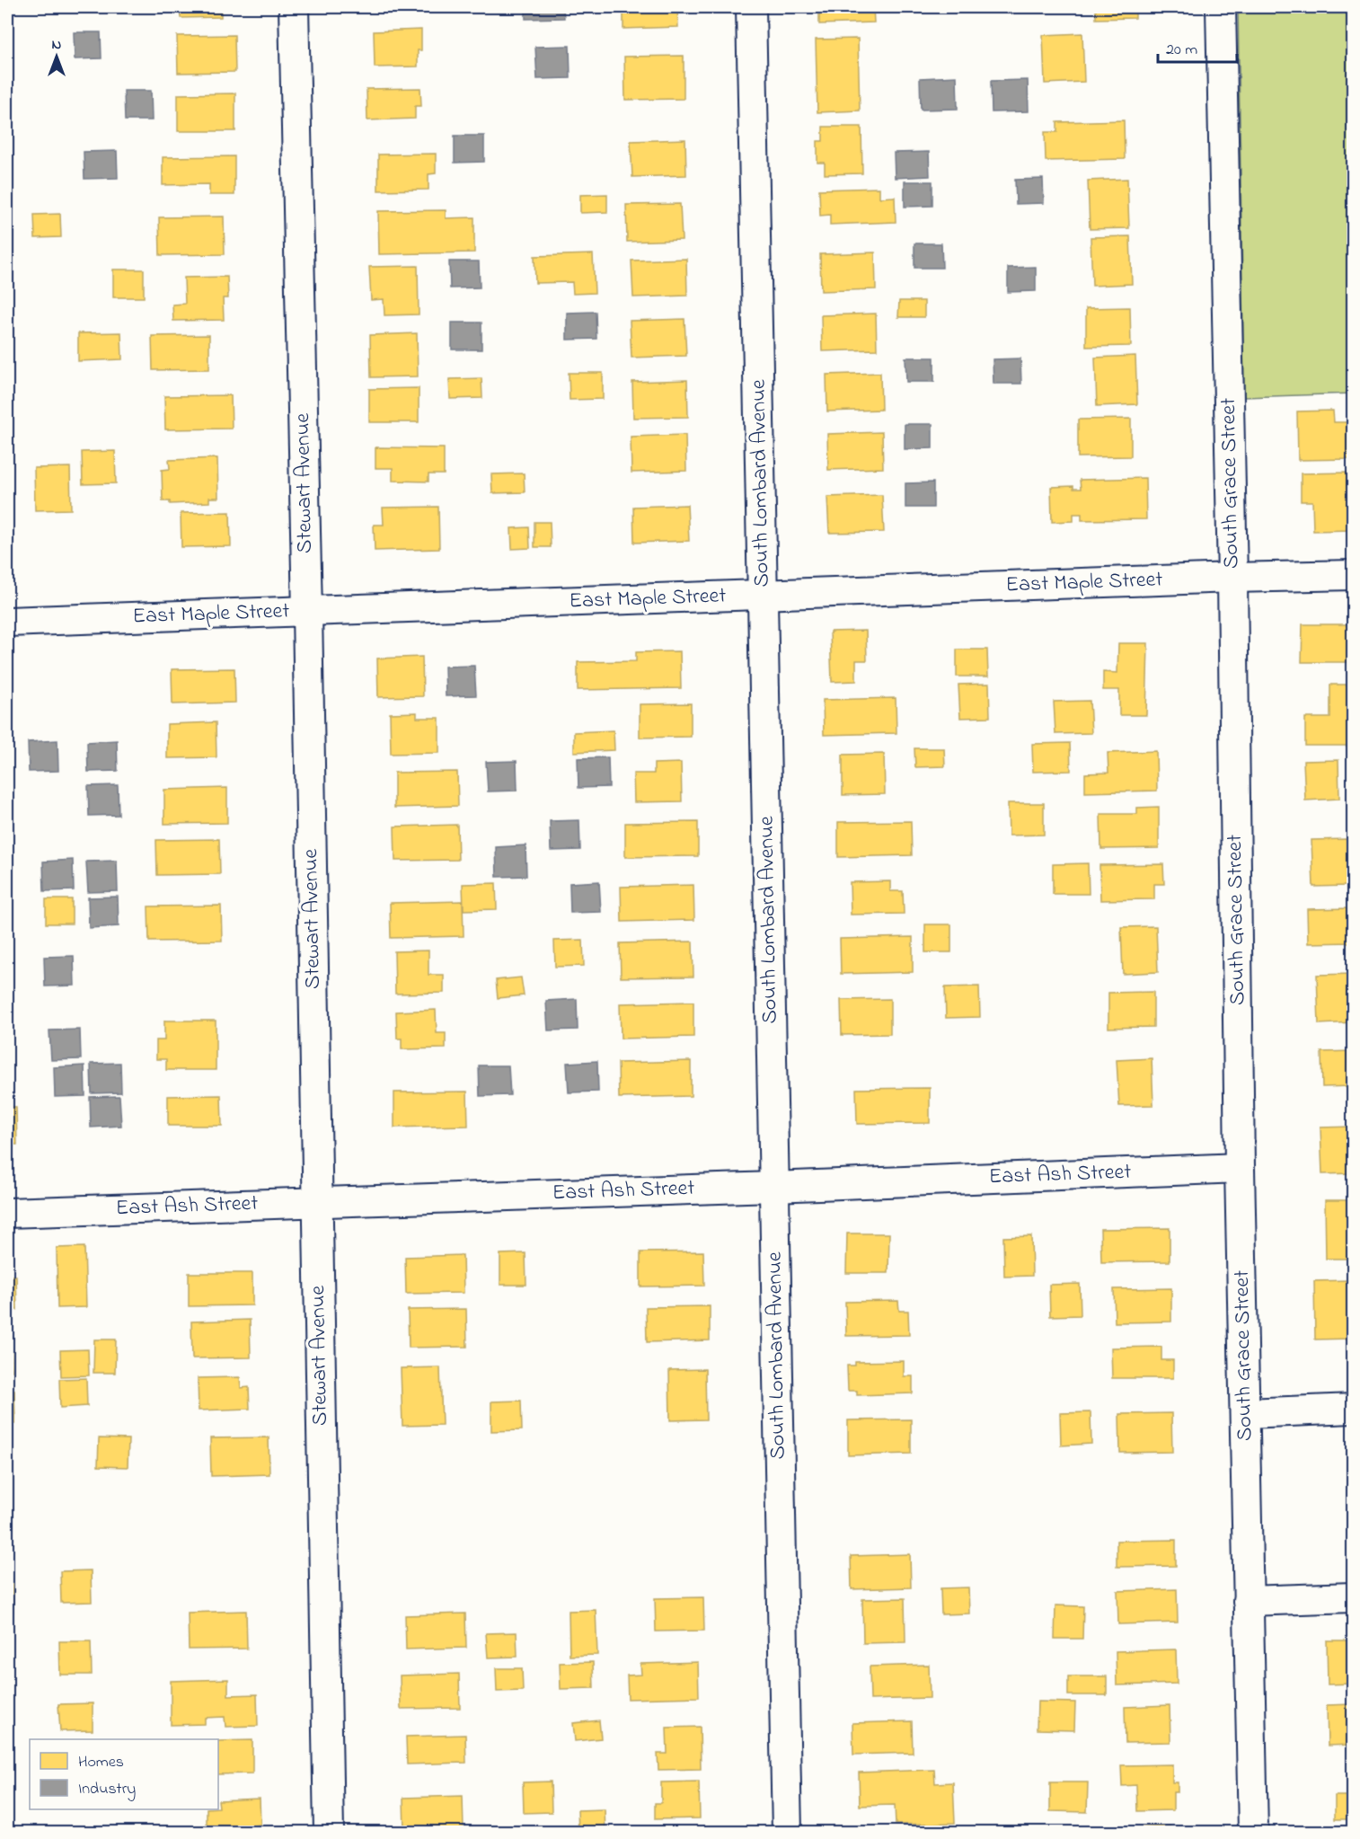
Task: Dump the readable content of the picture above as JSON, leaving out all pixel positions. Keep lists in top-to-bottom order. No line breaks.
{"streets":{"street":["Stewart Avenue","South Lombard Avenue","South Grace Street","East Maple Street","East Ash Street"]},"crossings":[["Stewart Avenue","East Maple Street"],["Stewart Avenue","East Ash Street"],["South Lombard Avenue","East Maple Street"],["South Lombard Avenue","East Ash Street"],["South Grace Street","East Maple Street"],["South Grace Street","East Ash Street"]],"legend":["Homes","Industry"],"scale_bar":"20 m","north":"top"}
